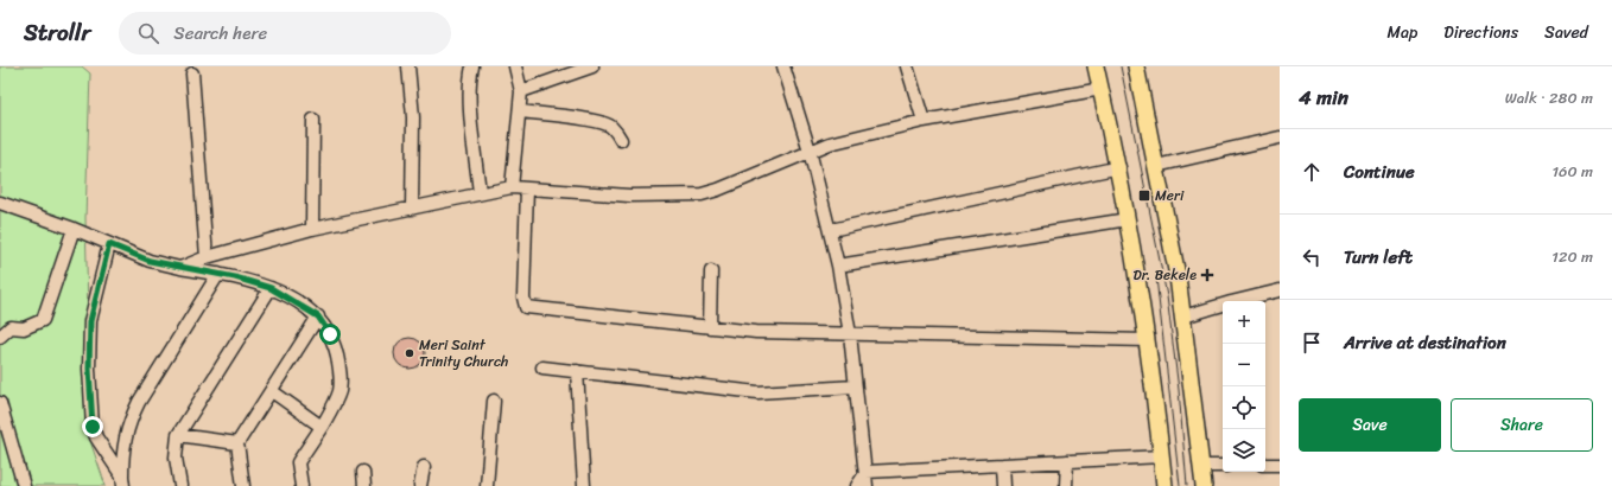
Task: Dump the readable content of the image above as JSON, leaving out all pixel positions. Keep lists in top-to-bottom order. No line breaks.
{"places":{"transit":["Meri"],"health":["Dr. Bekele"],"other":["Meri Saint Trinity Church"]},"page":{"header":"Strollr","search":"Search here","nav":["Map","Directions","Saved"],"heading":["4 min","Walk · 280 m"],"list":[["Continue","160 m"],["Turn left","120 m"],"Arrive at destination"],"map_buttons":["+","−"],"buttons":["Save","Share"]}}
